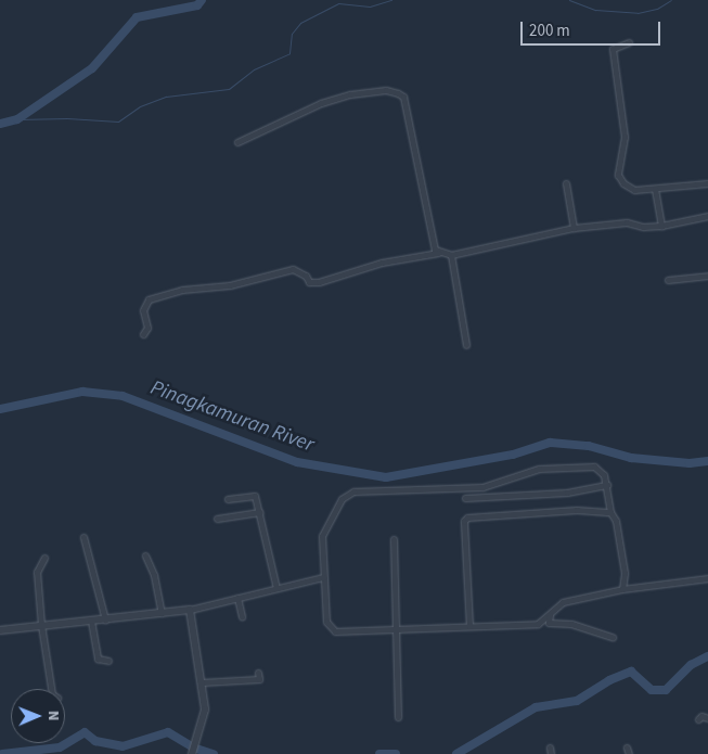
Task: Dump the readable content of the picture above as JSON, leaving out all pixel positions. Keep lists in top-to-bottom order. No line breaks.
{"water":["Pinagkamuran River"],"scale_bar":"200 m","north":"right"}
